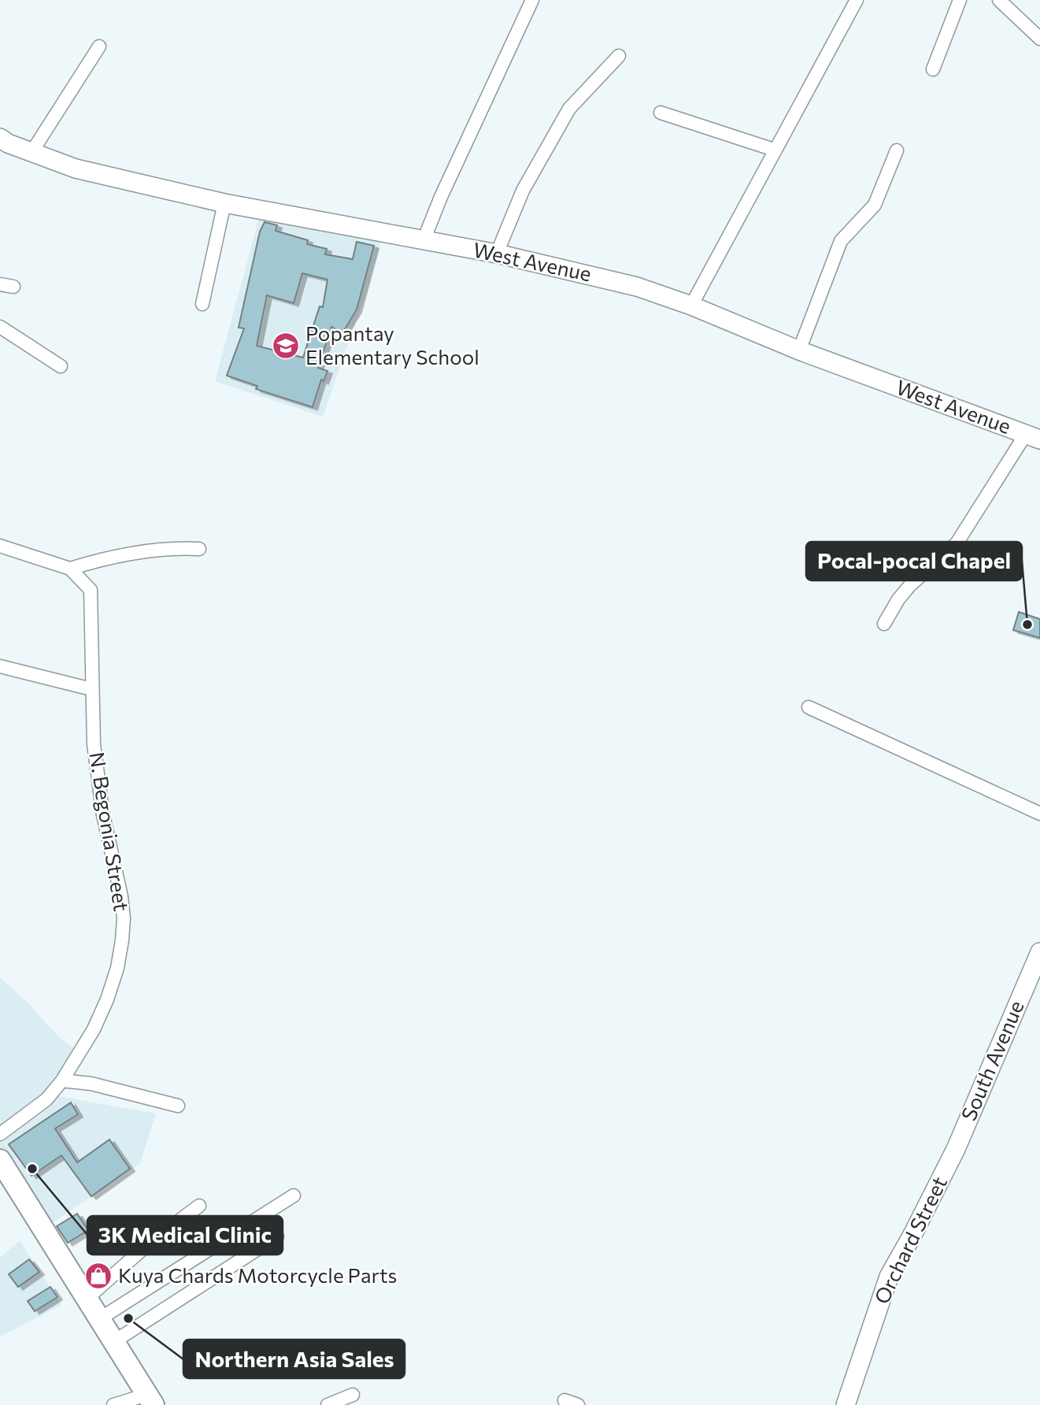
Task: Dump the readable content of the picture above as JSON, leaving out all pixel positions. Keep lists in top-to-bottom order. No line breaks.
{"streets":{"street":["West Avenue","N. Begonia Street","South Avenue","Orchard Street"]},"crossings":[["South Avenue","Orchard Street"]],"places":{"school or university":["Popantay Elementary School"],"other":["Pocal-pocal Chapel","3K Medical Clinic","Northern Asia Sales"],"shop":["Kuya Chards Motorcycle Parts"]}}
